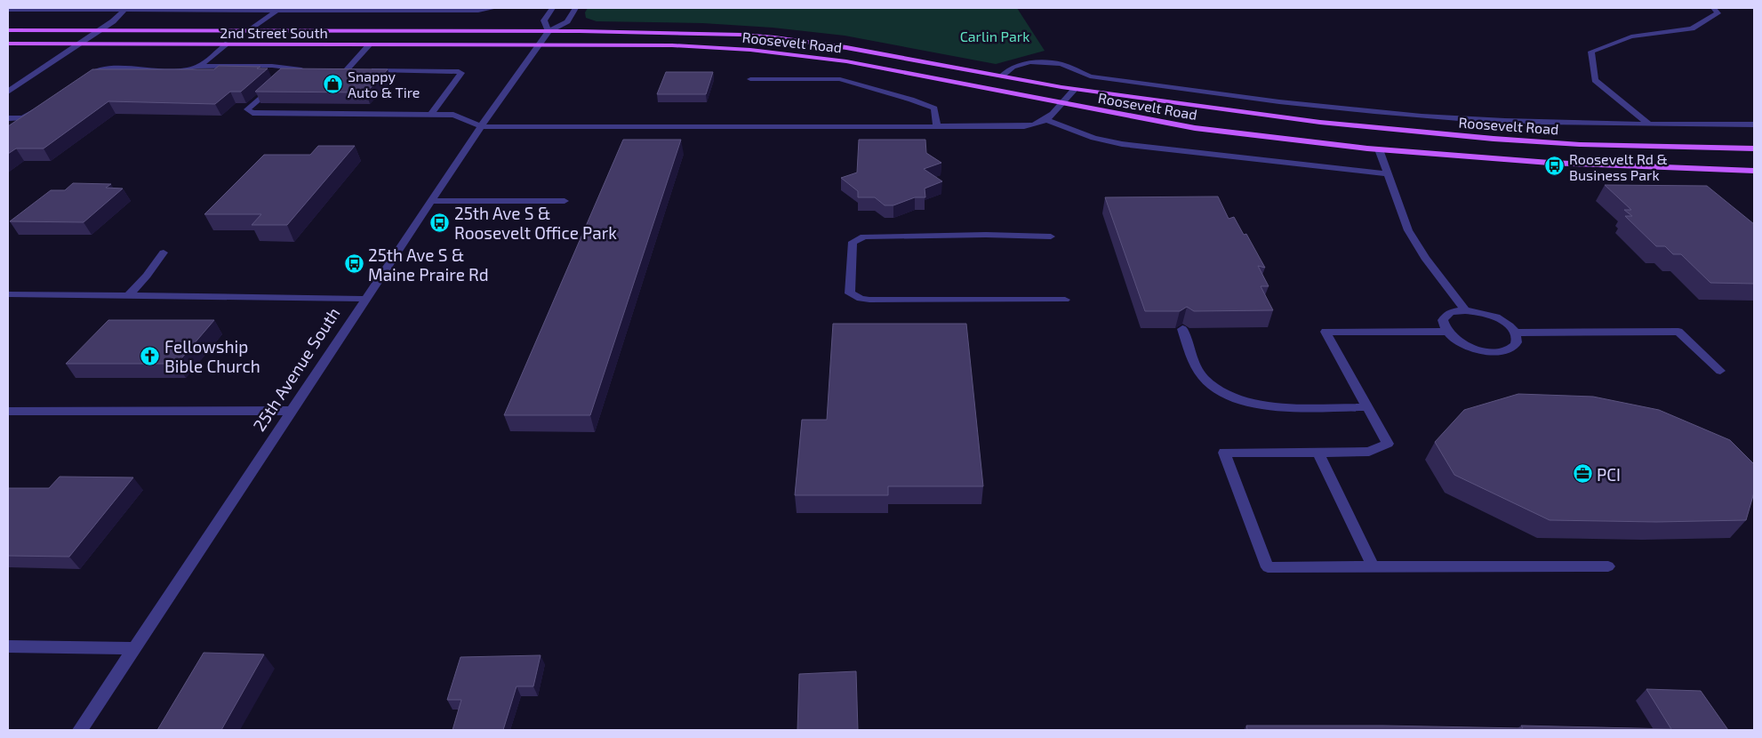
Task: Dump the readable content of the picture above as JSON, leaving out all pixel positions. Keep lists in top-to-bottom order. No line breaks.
{"streets":{"main road":["2nd Street South","Roosevelt Road"],"street":["25th Avenue South"]},"crossings":[["2nd Street South","Roosevelt Road"],["2nd Street South","25th Avenue South"],["Roosevelt Road","25th Avenue South"]],"parks":["Carlin Park"],"places":{"shop":["Snappy Auto & Tire"],"bus stop":["Roosevelt Rd & Business Park","25th Ave S & Roosevelt Office Park","25th Ave S & Maine Praire Rd"],"church":["Fellowship Bible Church"],"office":["PCI"]}}
